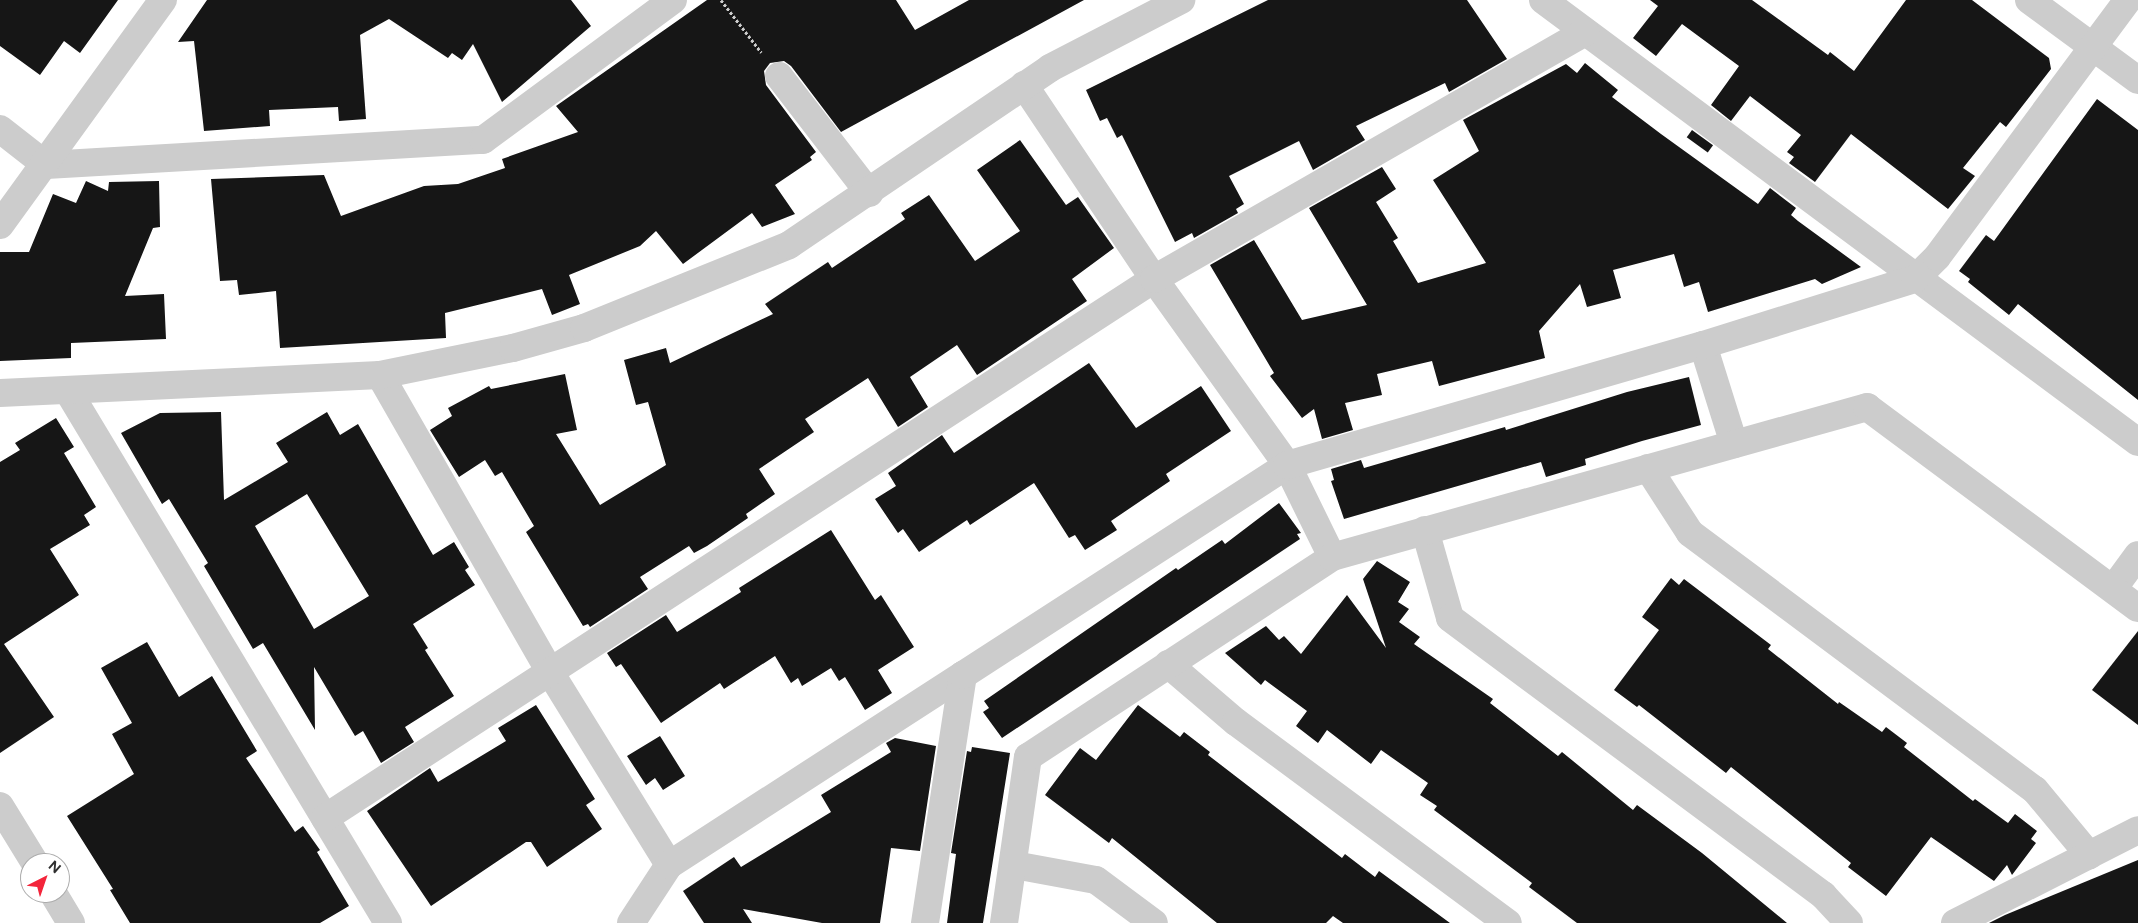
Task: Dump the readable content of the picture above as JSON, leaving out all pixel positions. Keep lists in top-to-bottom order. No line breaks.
{"north":"top right"}
